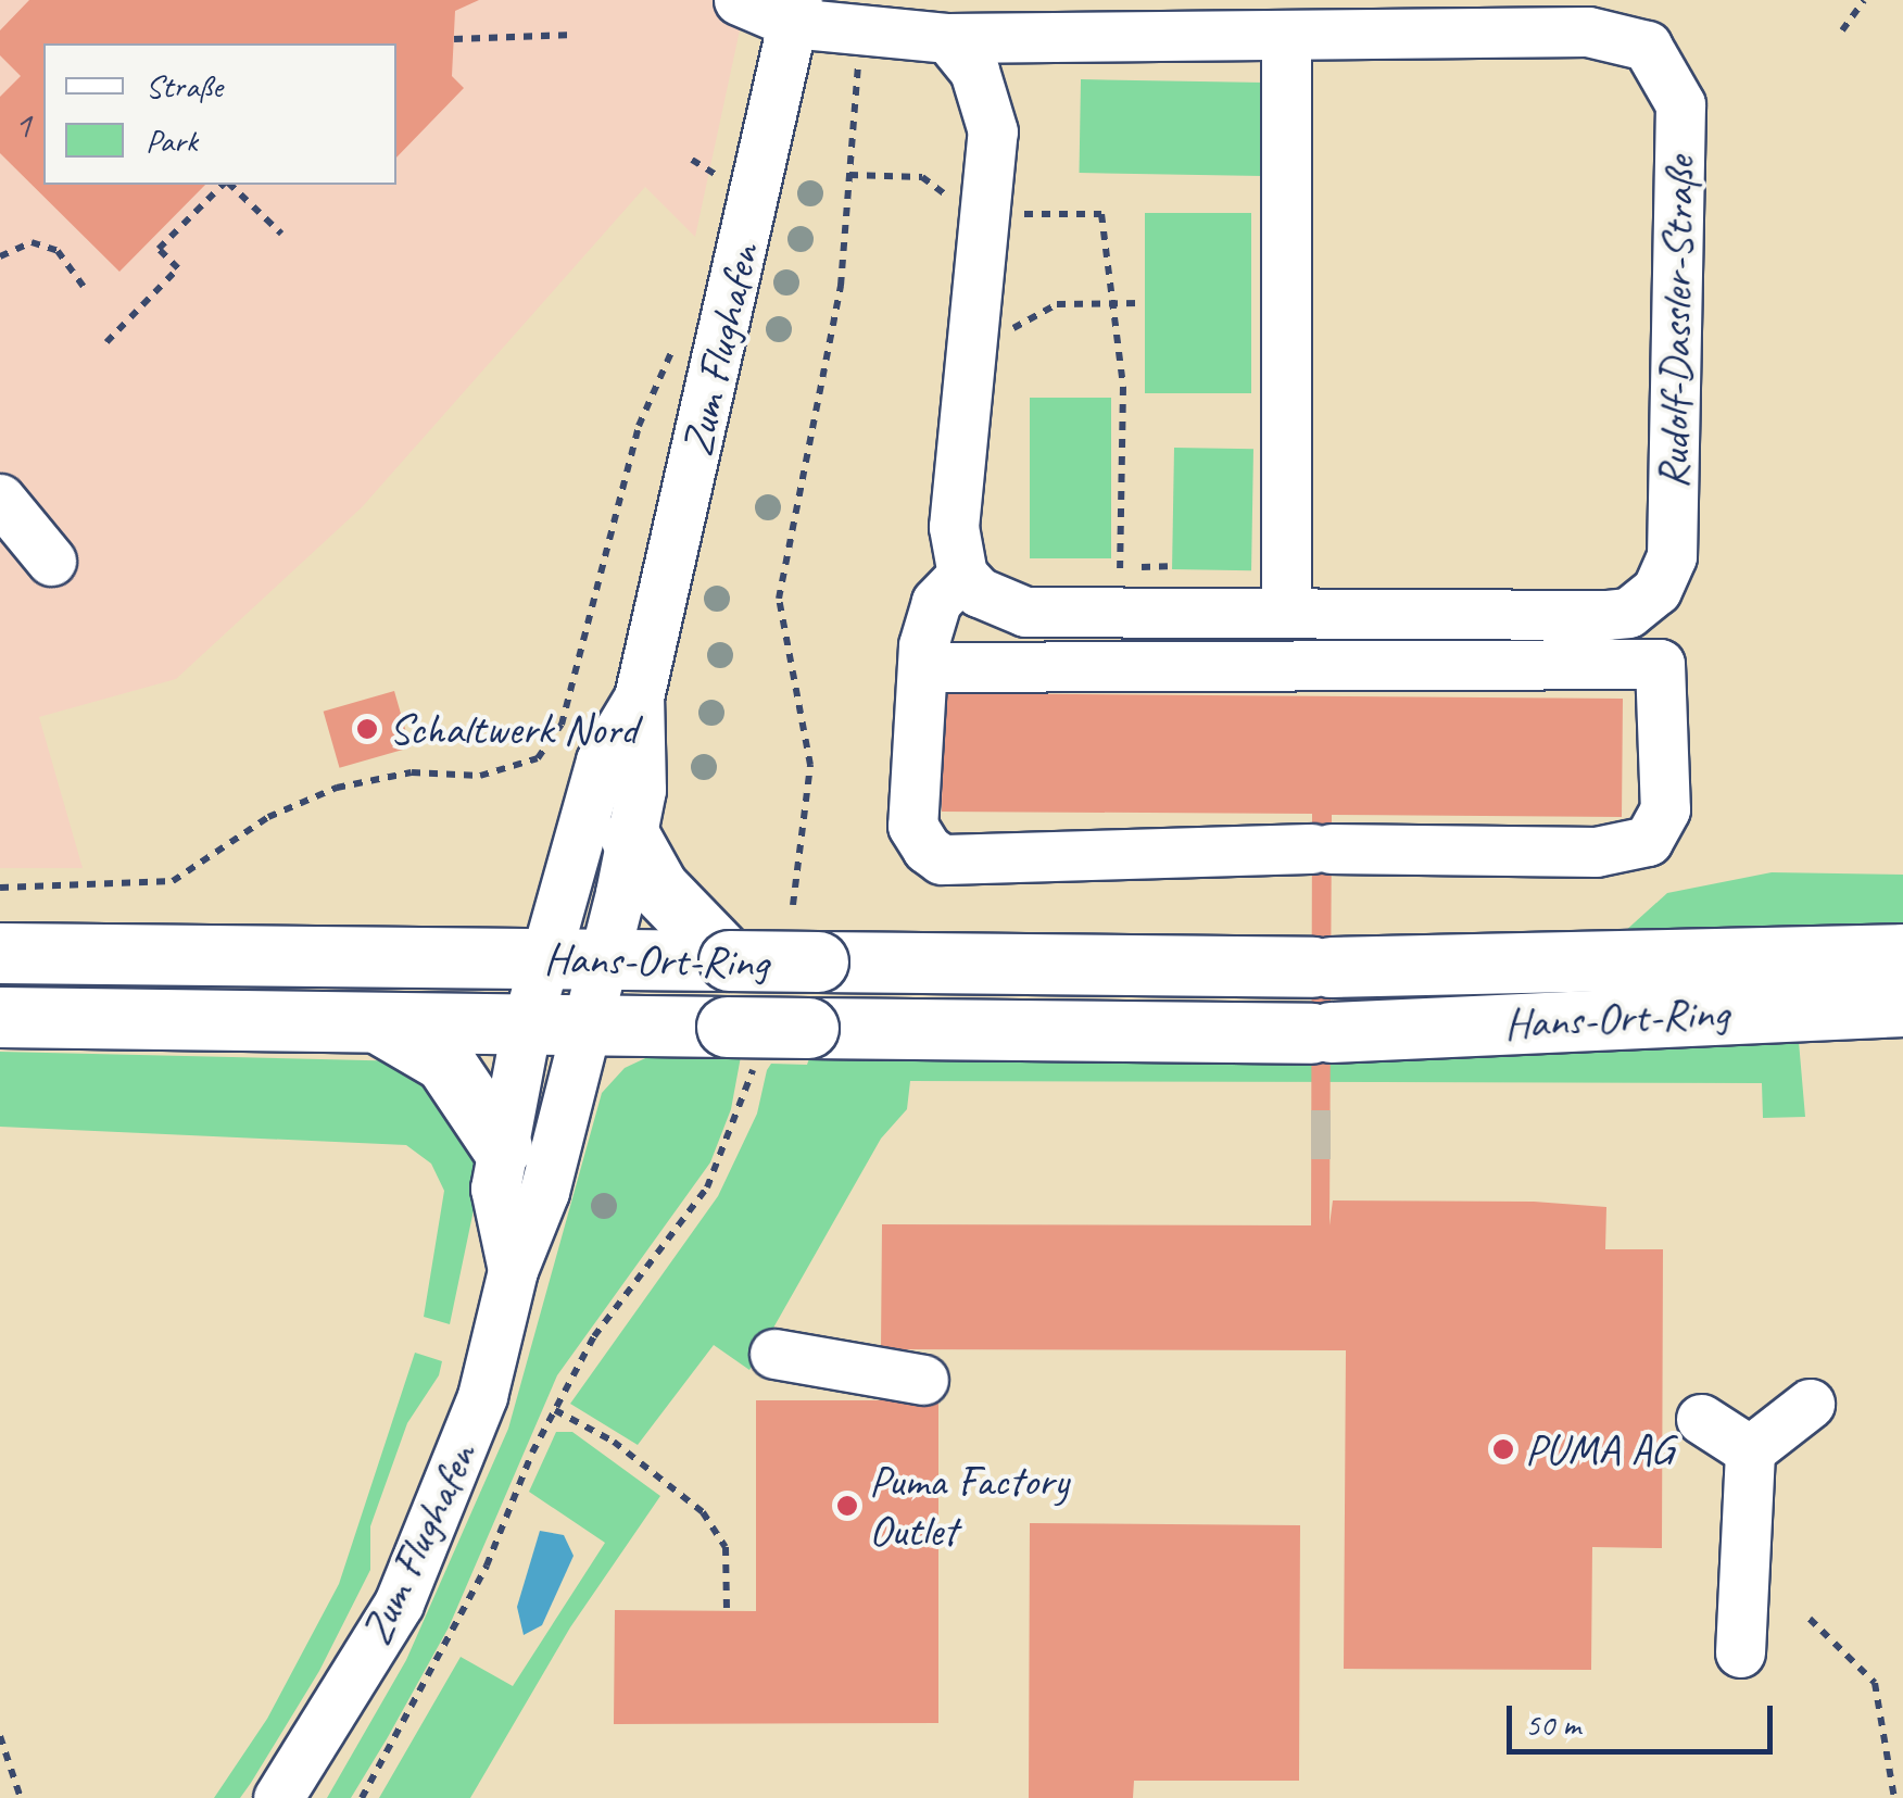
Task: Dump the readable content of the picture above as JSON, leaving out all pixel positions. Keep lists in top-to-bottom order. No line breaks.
{"streets":{"main road":["Hans-Ort-Ring"],"street":["Rudolf-Dassler-Straße","Zum Flughafen"]},"crossings":[["Rudolf-Dassler-Straße","Zum Flughafen"],["Zum Flughafen","Hans-Ort-Ring"]],"places":["Schaltwerk Nord","PUMA AG","Puma Factory Outlet"],"house_numbers":["1"],"legend":["Straße","Park"],"scale_bar":"50 m"}
